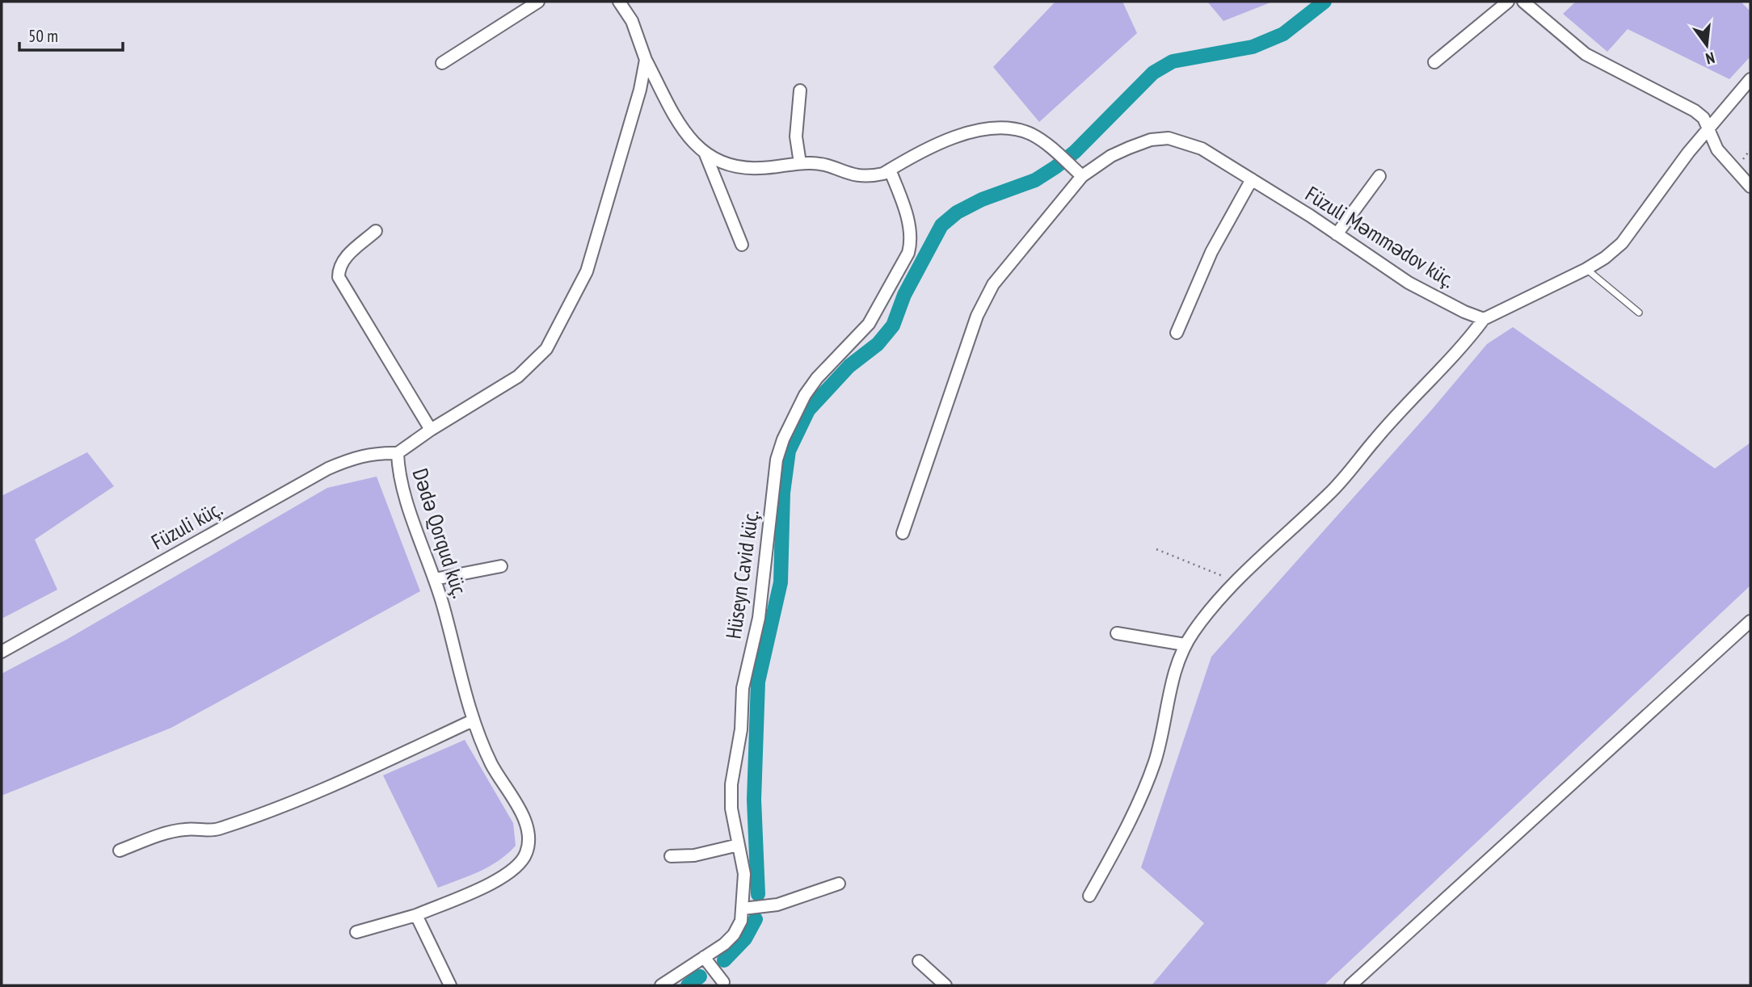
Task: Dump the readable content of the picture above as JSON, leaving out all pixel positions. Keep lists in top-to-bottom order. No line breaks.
{"streets":{"street":["Füzuli Məmmədov küç.","Füzuli küç.","Dədə Qorqud küç.","Hüseyn Cavid küç."]},"crossings":[["Füzuli küç.","Dədə Qorqud küç."]],"scale_bar":"50 m","north":"bottom"}
